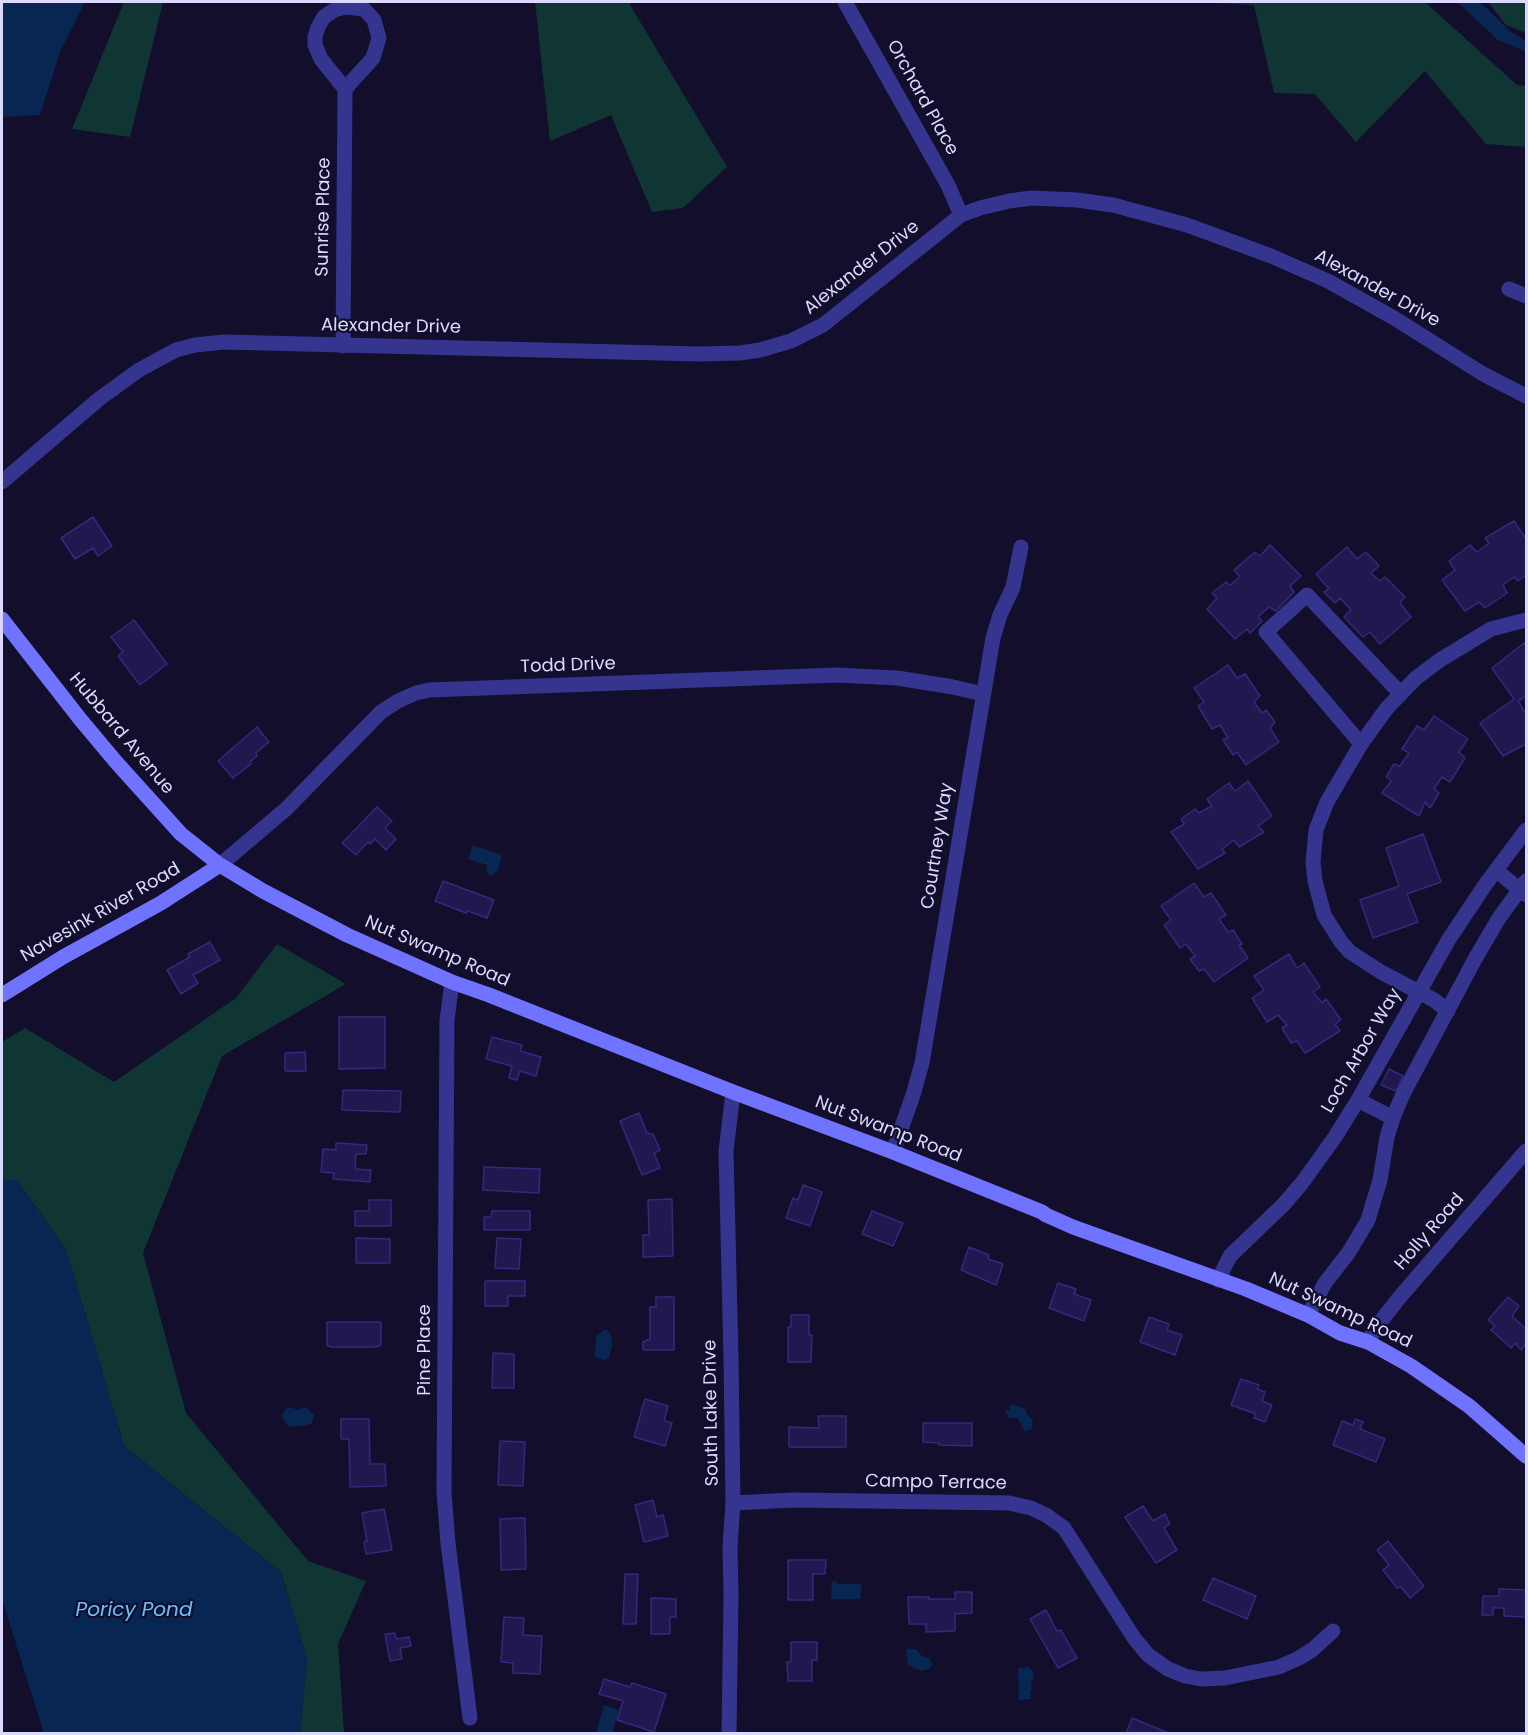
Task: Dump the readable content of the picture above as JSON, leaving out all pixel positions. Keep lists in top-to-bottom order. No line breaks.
{"streets":{"main road":["Hubbard Avenue","Navesink River Road","Nut Swamp Road"],"street":["Orchard Place","Sunrise Place","Alexander Drive","Todd Drive","Courtney Way","Loch Arbor Way","Holly Road","Pine Place","South Lake Drive","Campo Terrace"]},"crossings":[["Orchard Place","Alexander Drive"],["Sunrise Place","Alexander Drive"],["Todd Drive","Hubbard Avenue"],["Todd Drive","Courtney Way"],["Todd Drive","Navesink River Road"],["Todd Drive","Nut Swamp Road"],["Hubbard Avenue","Navesink River Road"],["Hubbard Avenue","Nut Swamp Road"],["Courtney Way","Nut Swamp Road"],["Navesink River Road","Nut Swamp Road"],["Nut Swamp Road","Loch Arbor Way"],["Nut Swamp Road","Holly Road"],["Nut Swamp Road","Pine Place"],["Nut Swamp Road","South Lake Drive"],["South Lake Drive","Campo Terrace"]],"water":["Poricy Pond"]}
